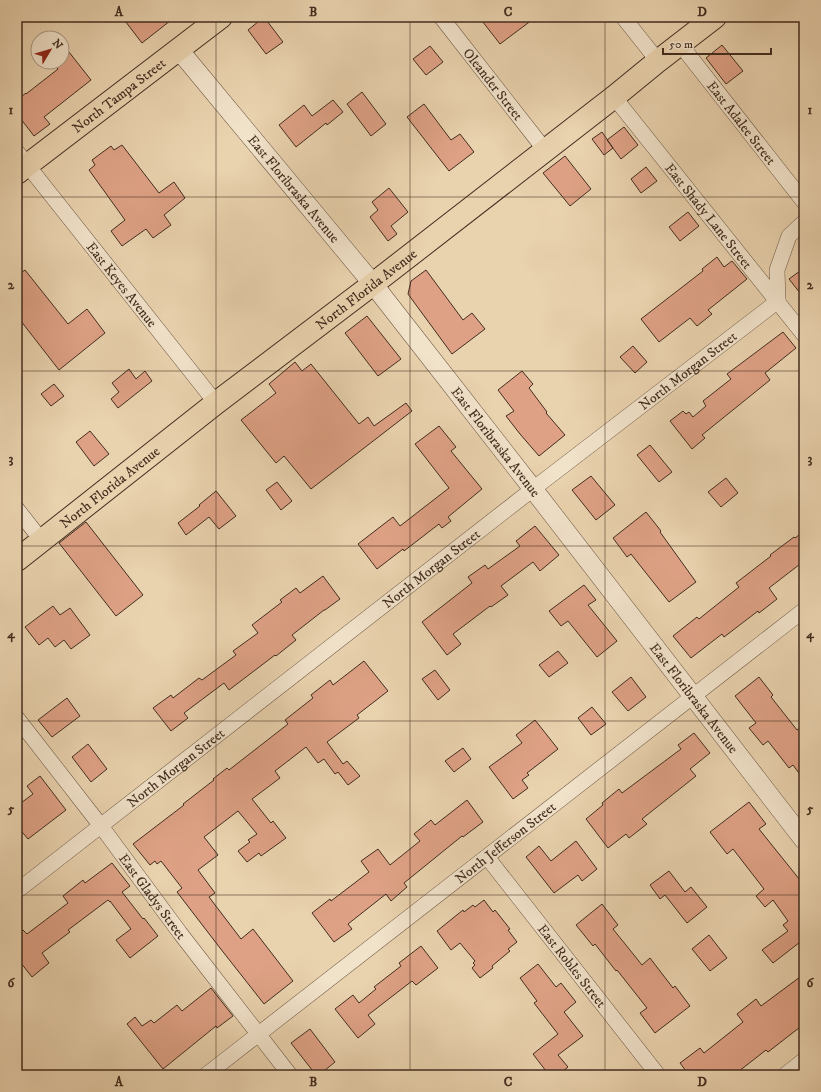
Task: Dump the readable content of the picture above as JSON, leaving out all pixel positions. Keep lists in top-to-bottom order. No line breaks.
{"streets":{"main road":["North Tampa Street","North Florida Avenue"],"street":["Oleander Street","East Adalee Street","East Floribraska Avenue","East Shady Lane Street","East Keyes Avenue","North Morgan Street","North Jefferson Street","East Gladys Street","East Robles Street"]},"crossings":[["Oleander Street","North Florida Avenue"],["North Tampa Street","East Floribraska Avenue"],["North Tampa Street","East Keyes Avenue"],["East Adalee Street","North Florida Avenue"],["East Floribraska Avenue","North Florida Avenue"],["East Floribraska Avenue","North Morgan Street"],["East Floribraska Avenue","North Jefferson Street"],["East Shady Lane Street","North Florida Avenue"],["East Shady Lane Street","North Morgan Street"],["East Keyes Avenue","North Florida Avenue"],["North Morgan Street","East Gladys Street"],["North Jefferson Street","East Gladys Street"],["North Jefferson Street","East Robles Street"]],"scale_bar":"50 m","north":"top right","grid":{"columns":["A","B","C","D"],"rows":["1","2","3","4","5","6"]}}
